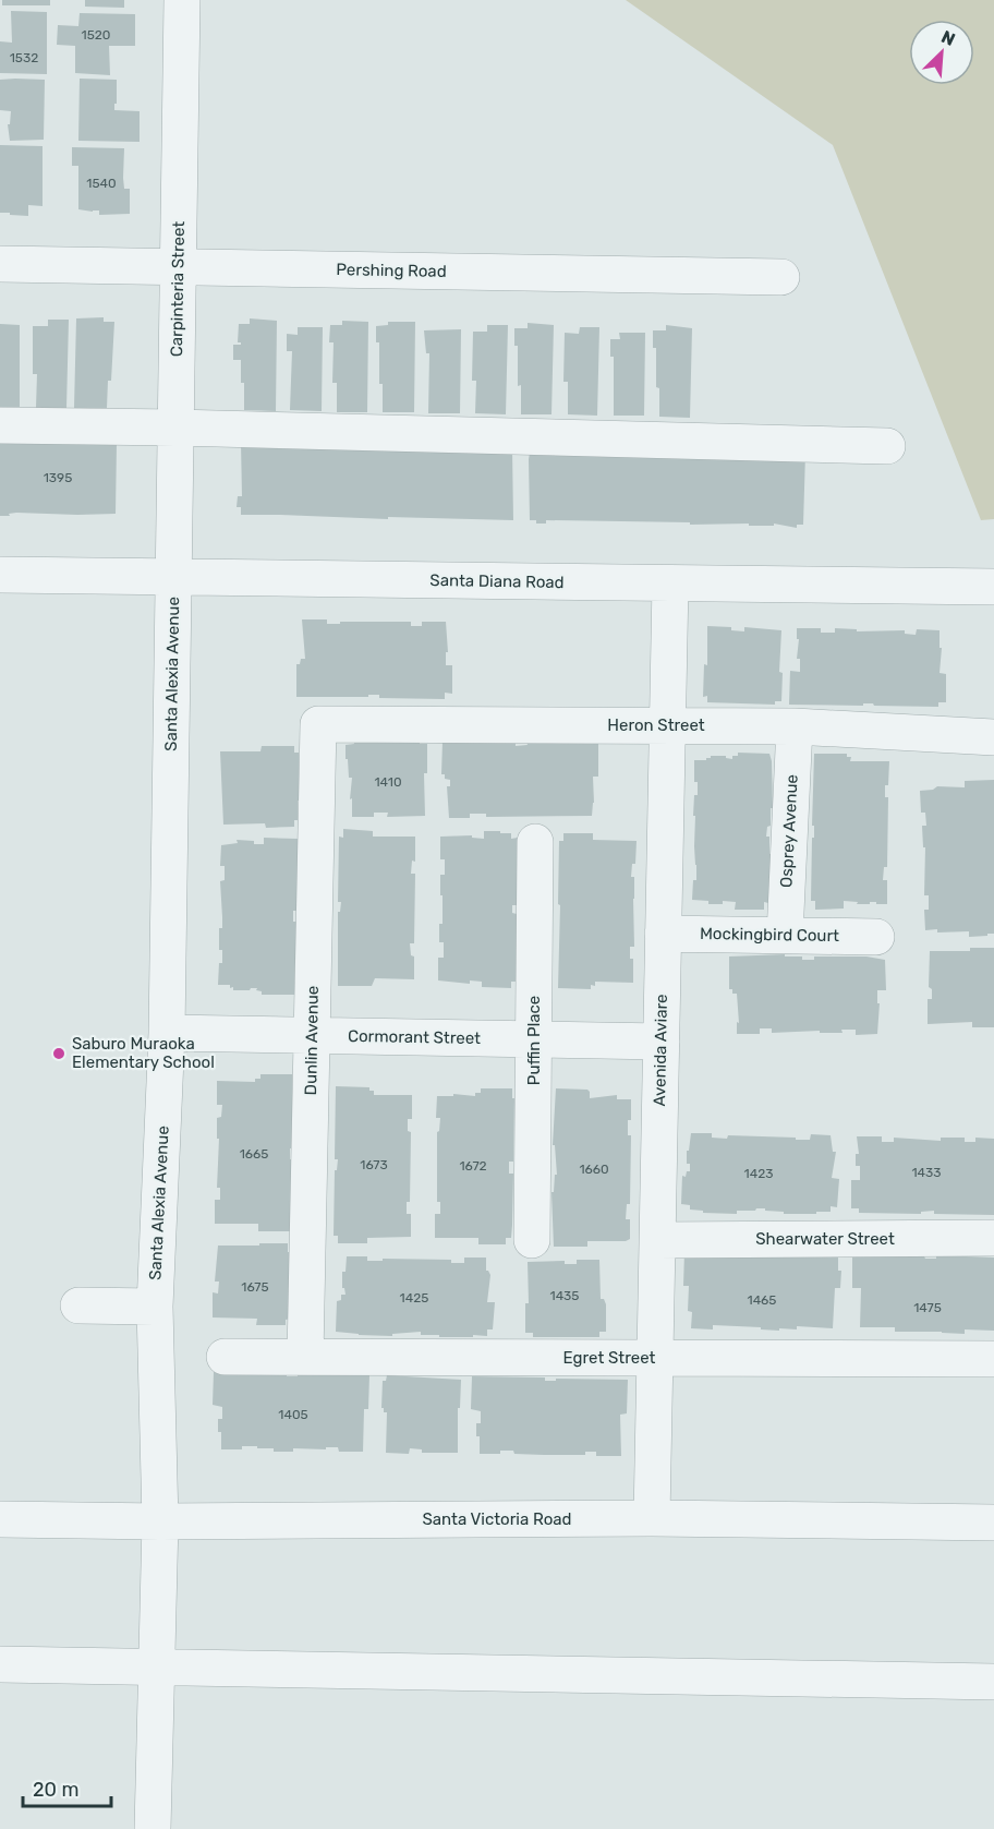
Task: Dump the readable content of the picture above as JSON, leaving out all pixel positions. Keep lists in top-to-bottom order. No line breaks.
{"streets":{"street":["Pershing Road","Carpinteria Street","Santa Diana Road","Santa Alexia Avenue","Heron Street","Osprey Avenue","Mockingbird Court","Cormorant Street","Dunlin Avenue","Puffin Place","Avenida Aviare","Shearwater Street","Egret Street","Santa Victoria Road"]},"crossings":[["Pershing Road","Carpinteria Street"],["Carpinteria Street","Santa Diana Road"],["Carpinteria Street","Santa Alexia Avenue"],["Santa Diana Road","Santa Alexia Avenue"],["Santa Diana Road","Avenida Aviare"],["Santa Alexia Avenue","Cormorant Street"],["Santa Alexia Avenue","Santa Victoria Road"],["Heron Street","Osprey Avenue"],["Heron Street","Dunlin Avenue"],["Heron Street","Avenida Aviare"],["Osprey Avenue","Mockingbird Court"],["Mockingbird Court","Avenida Aviare"],["Cormorant Street","Dunlin Avenue"],["Cormorant Street","Puffin Place"],["Cormorant Street","Avenida Aviare"],["Dunlin Avenue","Egret Street"],["Avenida Aviare","Shearwater Street"],["Avenida Aviare","Egret Street"],["Avenida Aviare","Santa Victoria Road"]],"places":["Saburo Muraoka Elementary School"],"house_numbers":["1520","1532","1540","1395","1410","1665","1673","1672","1660","1433","1423","1675","1435","1425","1465","1475","1405"],"scale_bar":"20 m","north":"top right"}
